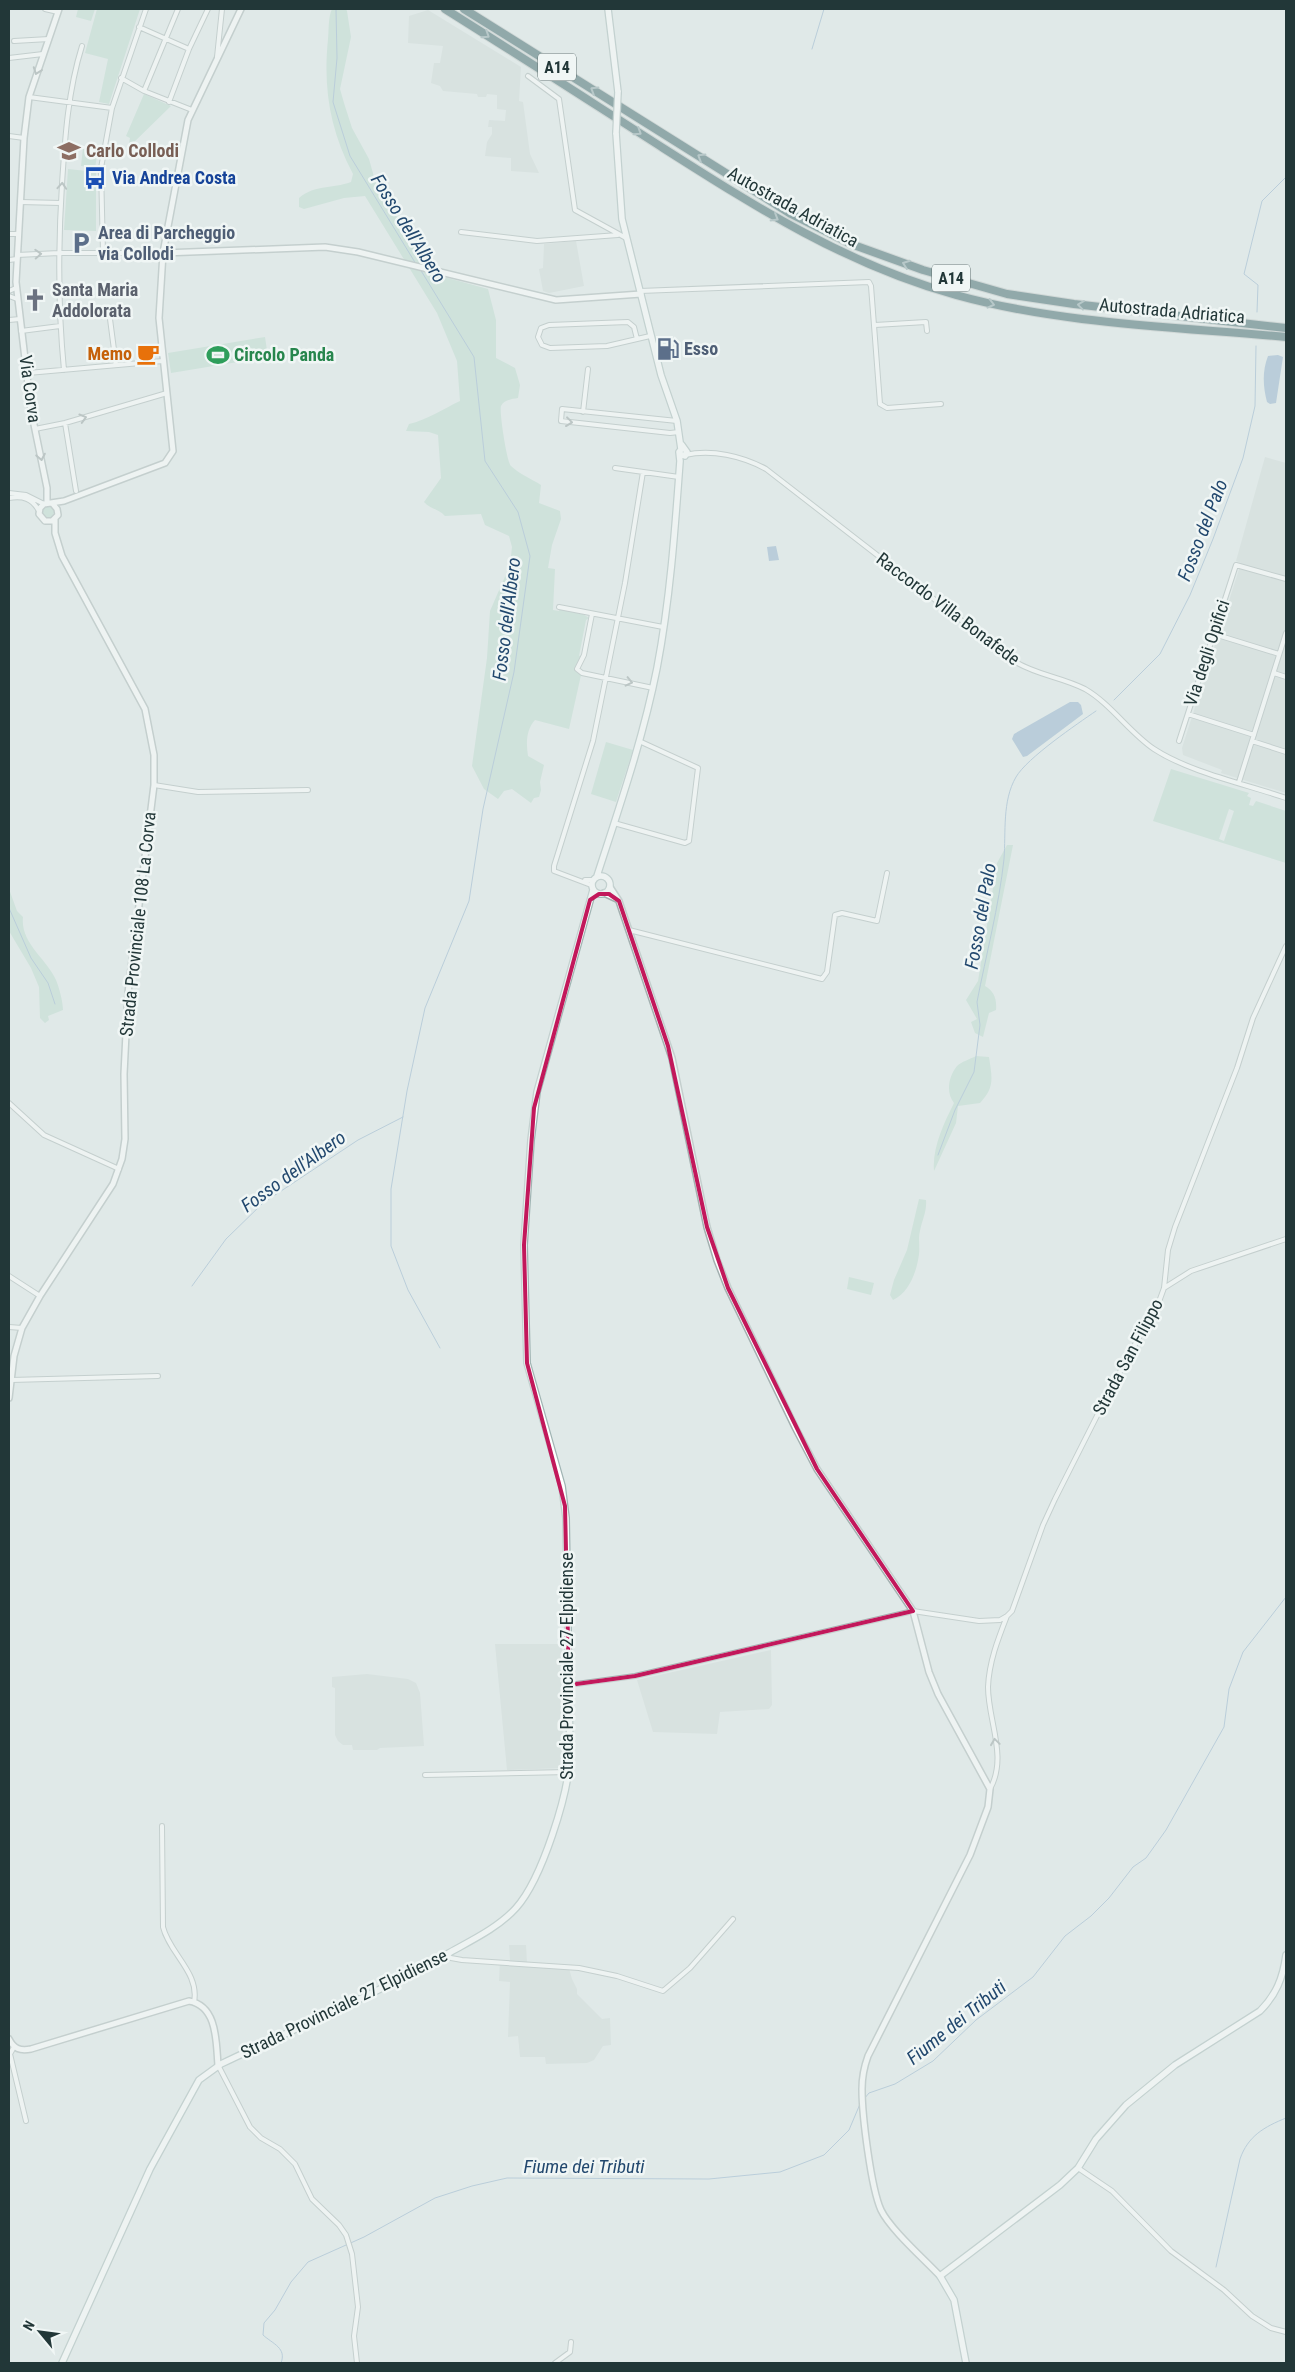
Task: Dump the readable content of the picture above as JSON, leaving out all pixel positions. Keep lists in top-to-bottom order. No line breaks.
{"streets":{"highway":["A14","Autostrada Adriatica"],"main road":["Strada Provinciale 27 Elpidiense"],"street":["Via Corva","Raccordo Villa Bonafede","Via degli Opifici","Strada Provinciale 108 La Corva","Strada San Filippo"]},"crossings":[["Via Corva","Strada Provinciale 108 La Corva"],["Raccordo Villa Bonafede","Strada Provinciale 27 Elpidiense"]],"water":["Fosso dell'Albero","Fosso del Palo","Fiume dei Tributi"],"places":{"school or university":["Carlo Collodi"],"bus stop":["Via Andrea Costa"],"parking":["Area di Parcheggio via Collodi"],"church":["Santa Maria Addolorata"],"fuel station":["Esso"],"cafe":["Memo"],"sports":["Circolo Panda"]},"north":"top left"}
